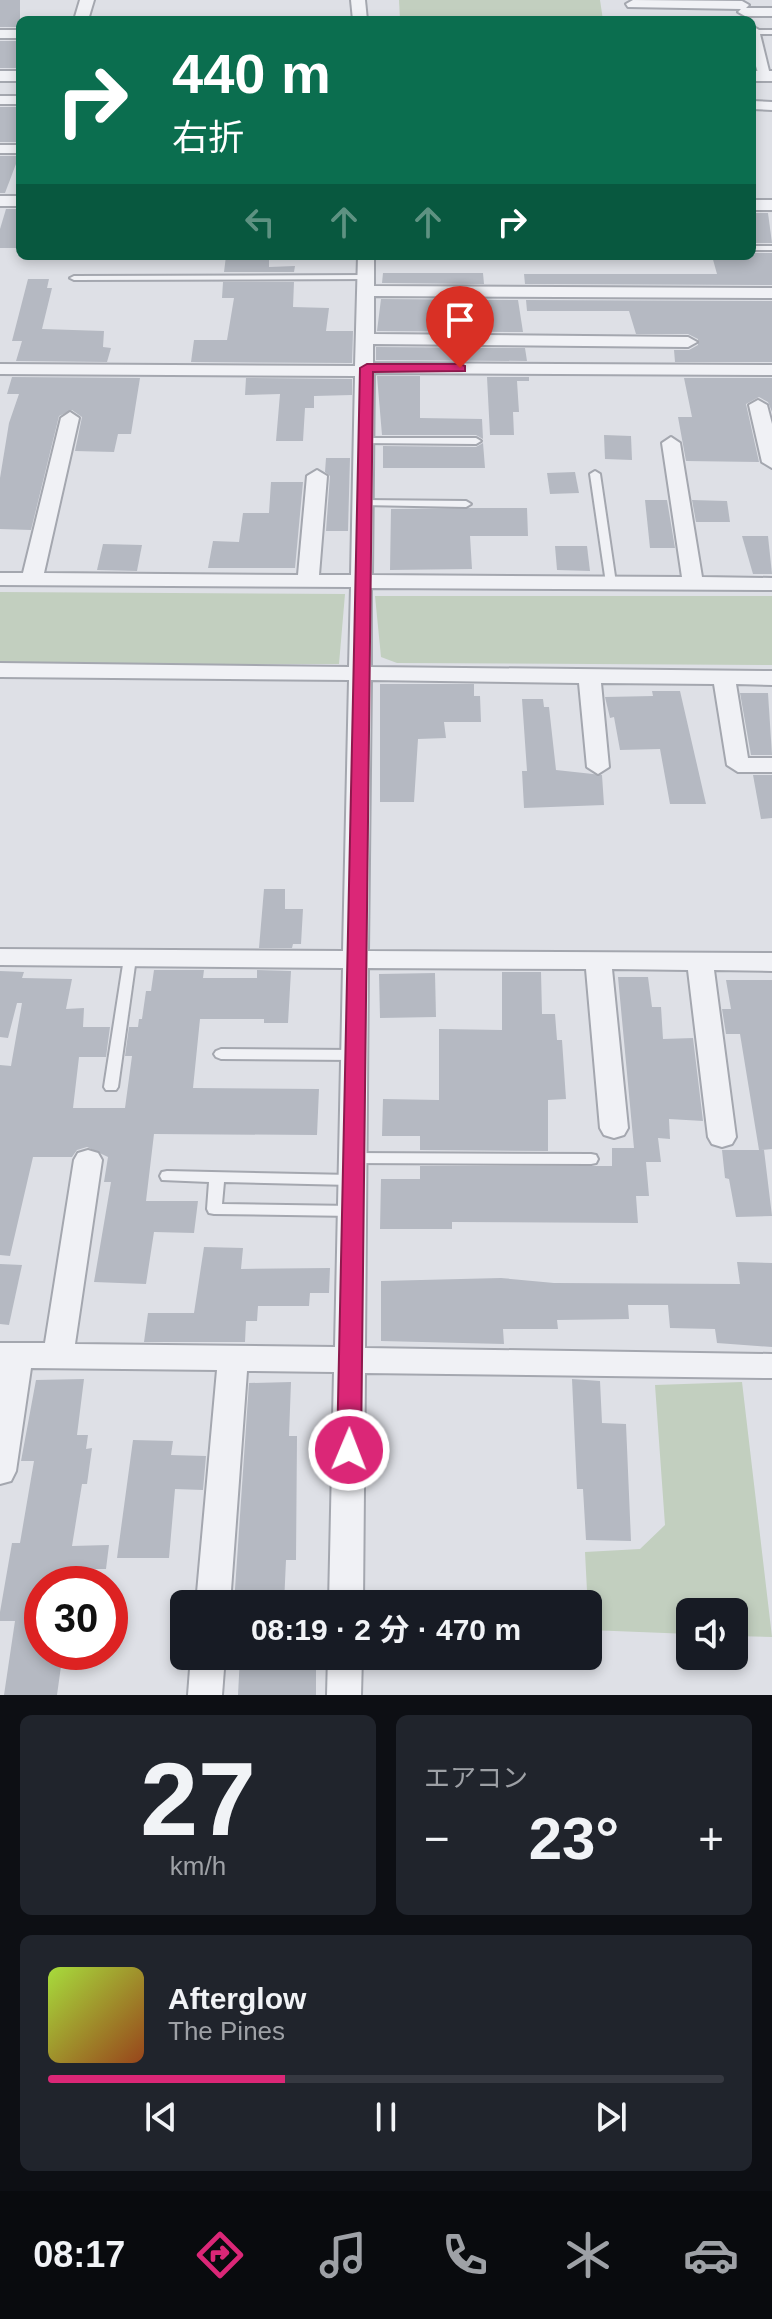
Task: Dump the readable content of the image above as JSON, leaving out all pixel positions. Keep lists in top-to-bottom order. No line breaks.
{"page":{"turn":["440 m","右折"],"limit":"30","trip":"08:19 · 2 分 · 470 m","tile":[["27","km/h"],"エアコン"],"heat":["−","23°","+"],"song":["Afterglow","The Pines"],"tabs":"08:17"}}
